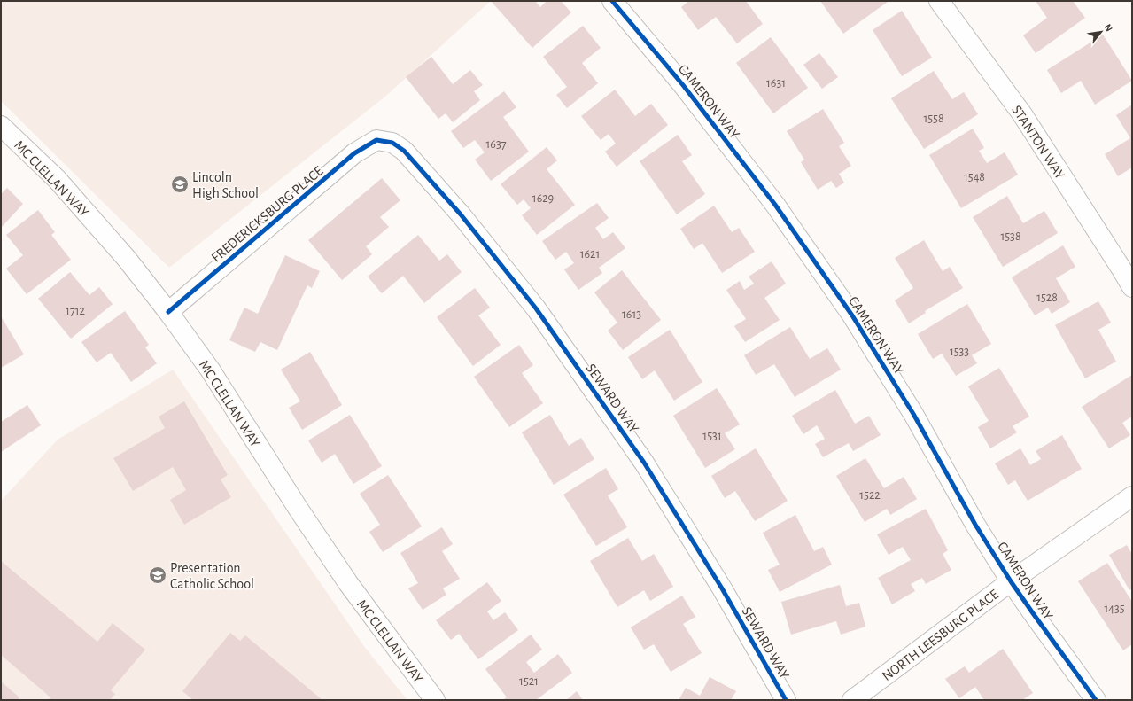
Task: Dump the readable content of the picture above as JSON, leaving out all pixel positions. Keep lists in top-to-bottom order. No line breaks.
{"streets":{"street":["CAMERON WAY","STANTON WAY","MC CLELLAN WAY","FREDERICKSBURG PLACE","SEWARD WAY","NORTH LEESBURG PLACE"]},"crossings":[["CAMERON WAY","NORTH LEESBURG PLACE"],["MC CLELLAN WAY","FREDERICKSBURG PLACE"],["FREDERICKSBURG PLACE","SEWARD WAY"]],"places":{"school or university":["Lincoln High School","Presentation Catholic School"]},"house_numbers":["1631","1558","1637","1548","1629","1538","1621","1528","1712","1613","1533","1531","1522","1435","1521"],"north":"top right"}
